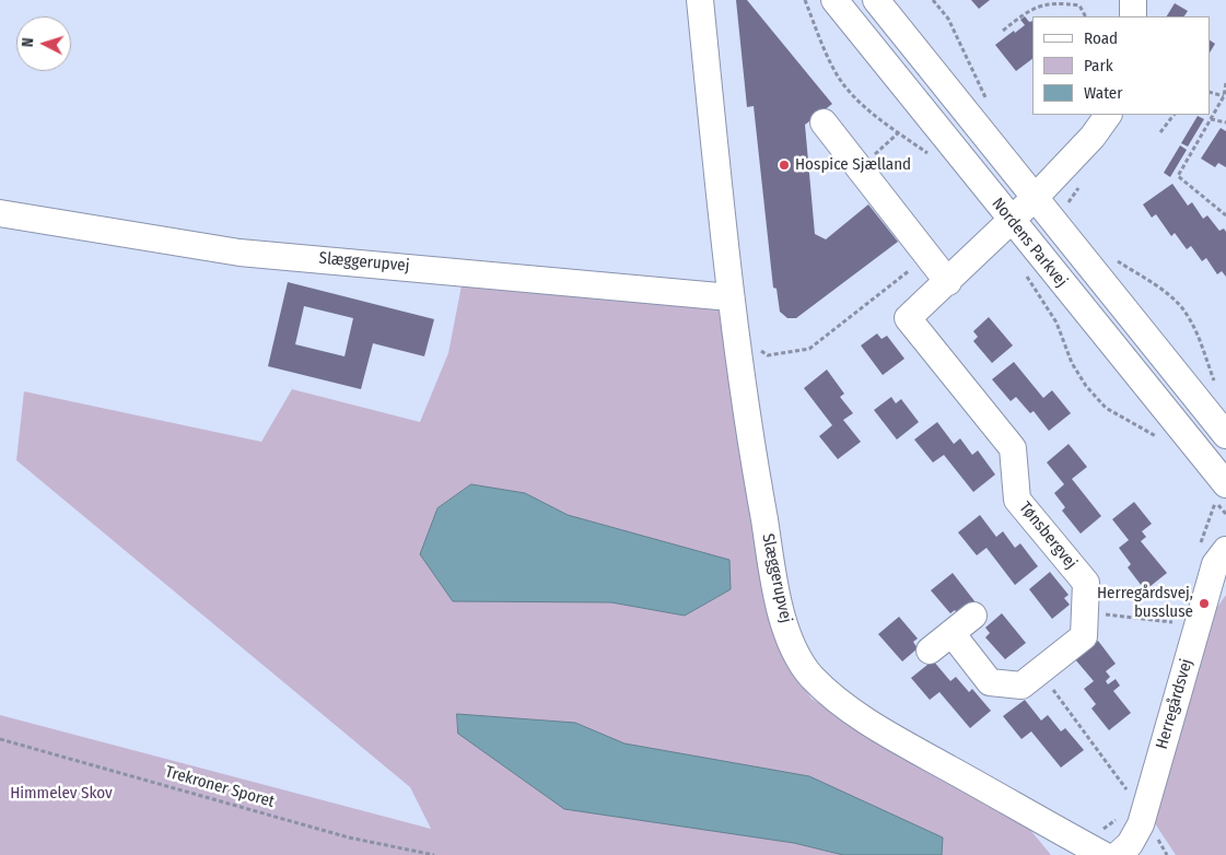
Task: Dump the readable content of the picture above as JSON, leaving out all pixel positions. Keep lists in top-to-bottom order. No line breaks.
{"streets":{"street":["Nordens Parkvej","Slæggerupvej","Tønsbergvej","Herregårdsvej"],"path":["Trekroner Sporet"]},"crossings":[["Nordens Parkvej","Tønsbergvej"]],"parks":["Himmelev Skov"],"places":["Hospice Sjælland","Herregårdsvej, bussluse"],"legend":["Road","Park","Water"],"north":"left"}
